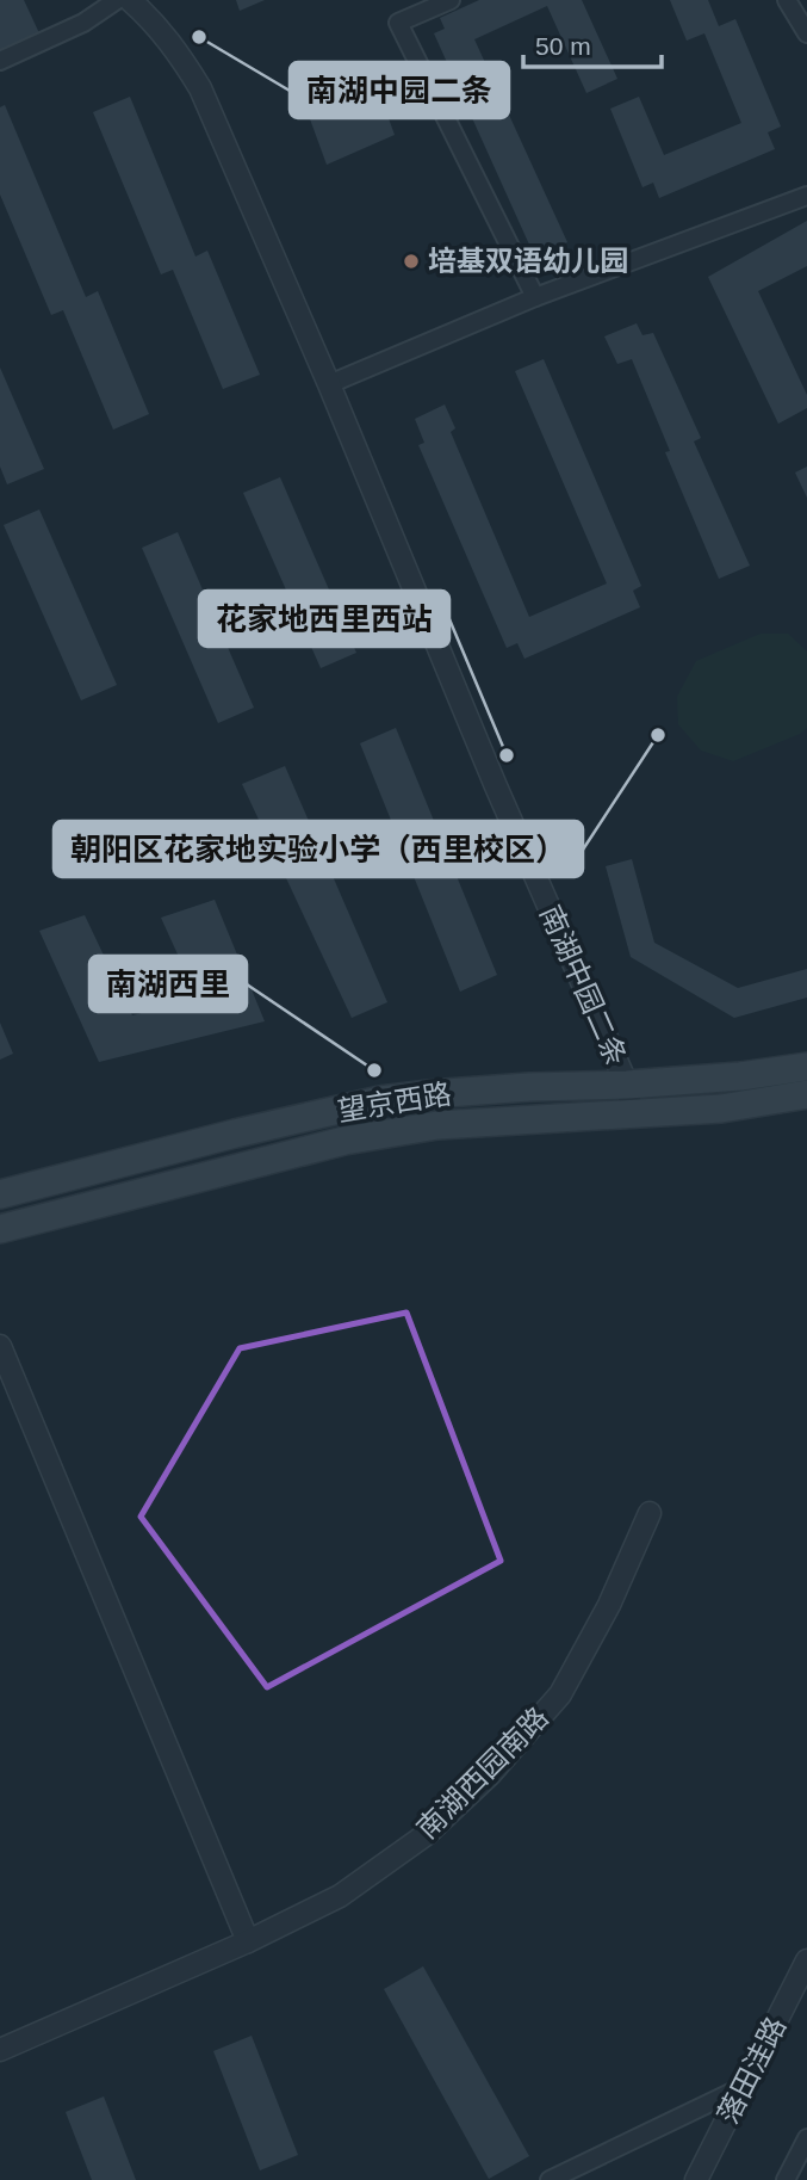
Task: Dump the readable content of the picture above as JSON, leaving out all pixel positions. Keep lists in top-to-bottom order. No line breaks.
{"streets":{"main road":["望京西路"],"street":["南湖中园二条","南湖西园南路","落田洼路"]},"crossings":[["南湖中园二条","望京西路"]],"places":["南湖中园二条","培基双语幼儿园","朝阳区花家地实验小学（西里校区）","花家地西里西站","南湖西里"],"scale_bar":"50 m"}
